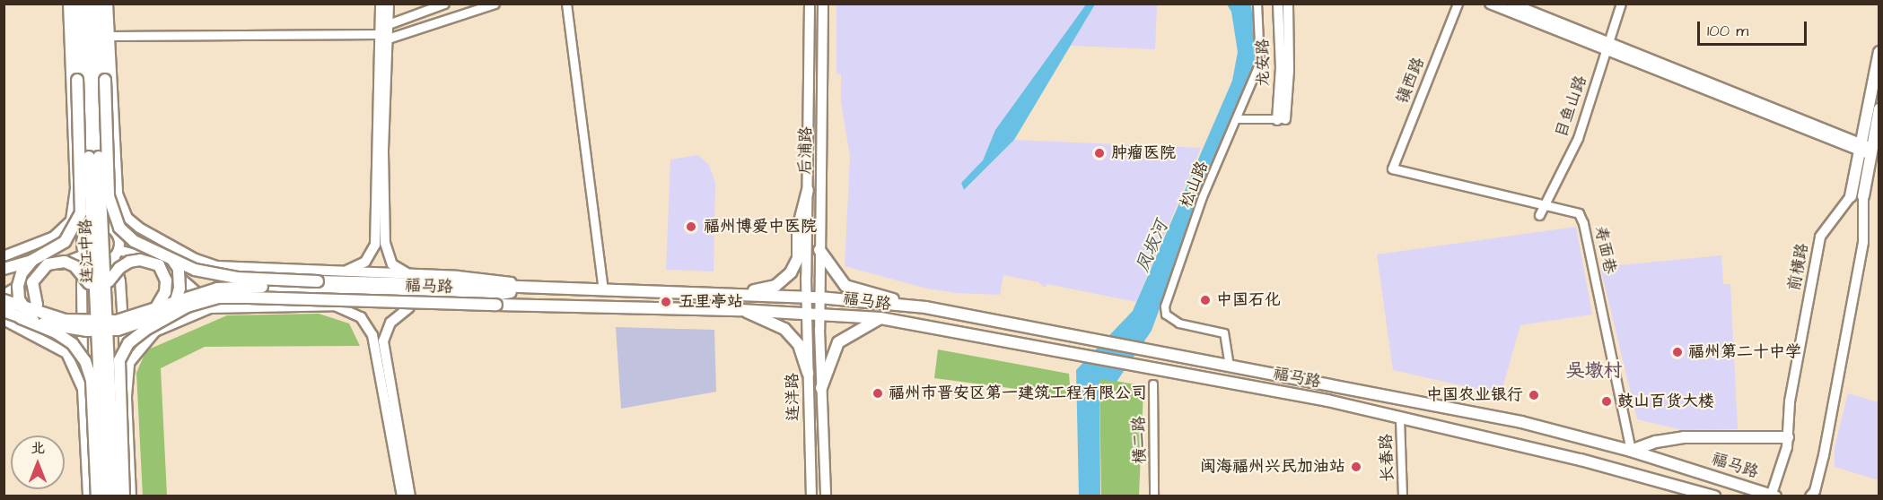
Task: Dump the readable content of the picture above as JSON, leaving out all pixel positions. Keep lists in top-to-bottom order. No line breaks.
{"streets":{"main road":["龙安路","后浦路","连江中路","前横路","福马路","连洋路"],"street":["镇西路","目鱼山路","松山路","寿面巷","横二路","长春路"]},"crossings":[["镇西路","寿面巷"],["目鱼山路","寿面巷"],["后浦路","福马路"],["后浦路","连洋路"],["松山路","福马路"],["寿面巷","福马路"],["前横路","福马路"],["福马路","连洋路"],["福马路","长春路"]],"districts":["吴墩村"],"water":["凤坂河"],"places":["肿瘤医院","福州博爱中医院","中国石化","五里亭站","福州第二十中学","福州市晋安区第一建筑工程有限公司","中国农业银行","鼓山百货大楼","闽海福州兴民加油站"],"scale_bar":"100 m","north":"top"}
